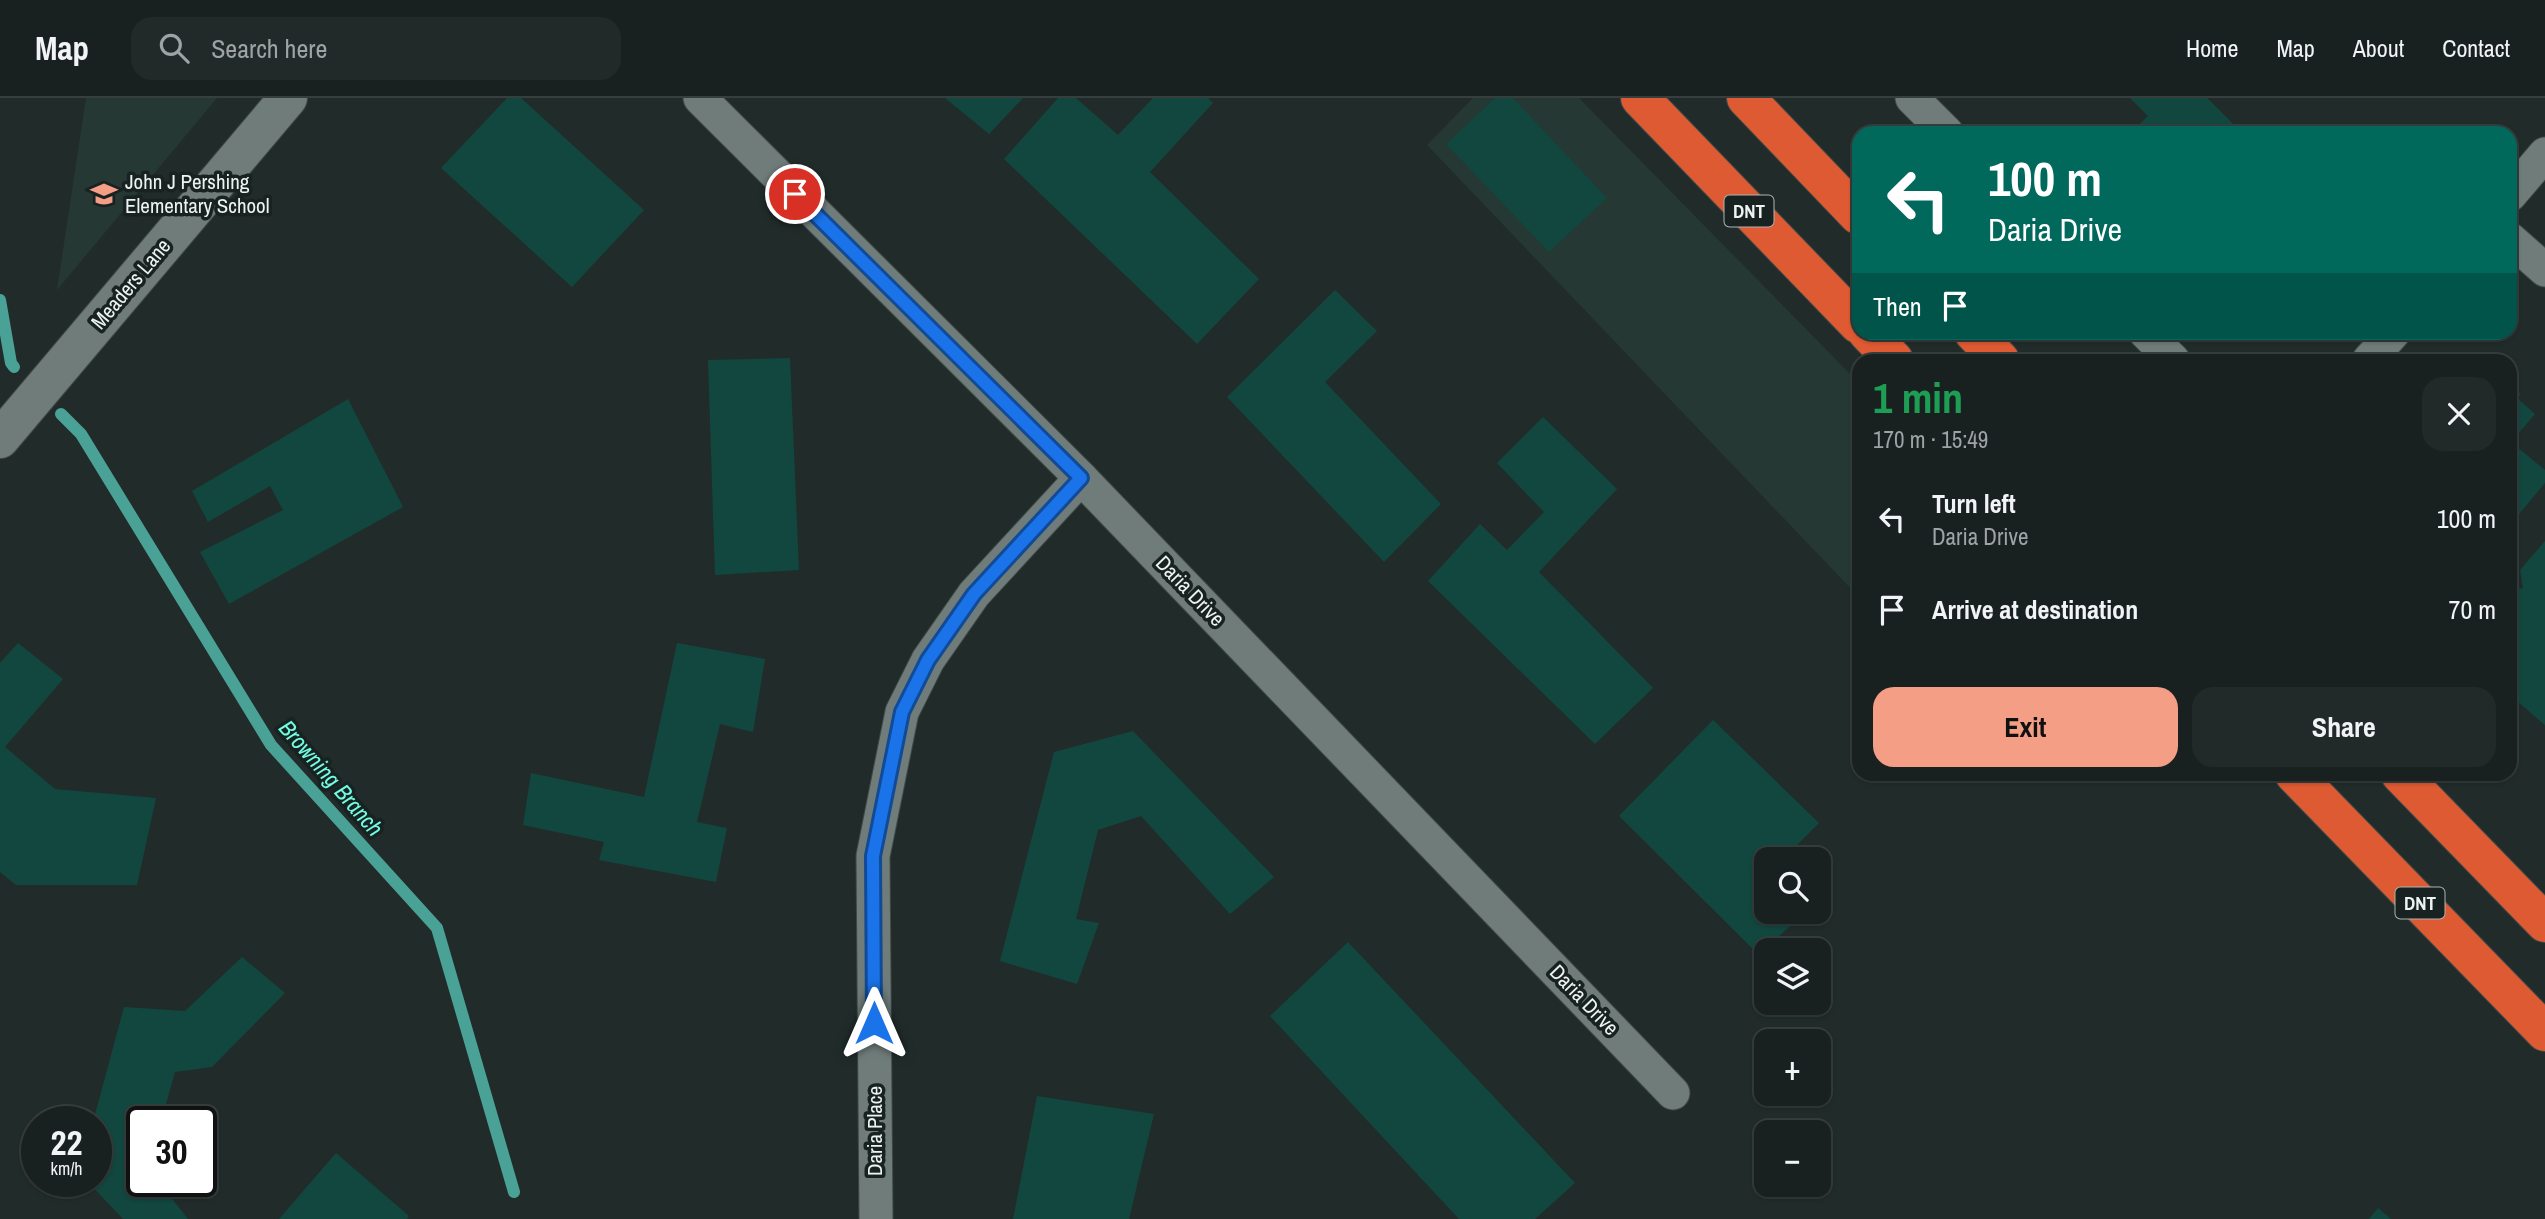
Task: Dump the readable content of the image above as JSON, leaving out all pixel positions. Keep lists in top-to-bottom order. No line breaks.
{"streets":{"highway":["DNT"],"street":["Meaders Lane","Daria Drive","Daria Place"]},"crossings":[["Daria Drive","Daria Place"]],"water":["Browning Branch"],"places":{"school or university":["John J Pershing Elementary School"]},"page":{"header":"Map","search":"Search here","nav":["Home","Map","About","Contact"],"turn":["100 m","Daria Drive"],"then":"Then","heading":["1 min","170 m · 15:49"],"list":[{"name":"Turn left","note":"Daria Drive","value":"100 m"},{"name":"Arrive at destination","value":"70 m"}],"buttons":["Exit","Share"],"map_buttons":["+","−"],"speed":"22 km/h","limit":"30"}}
